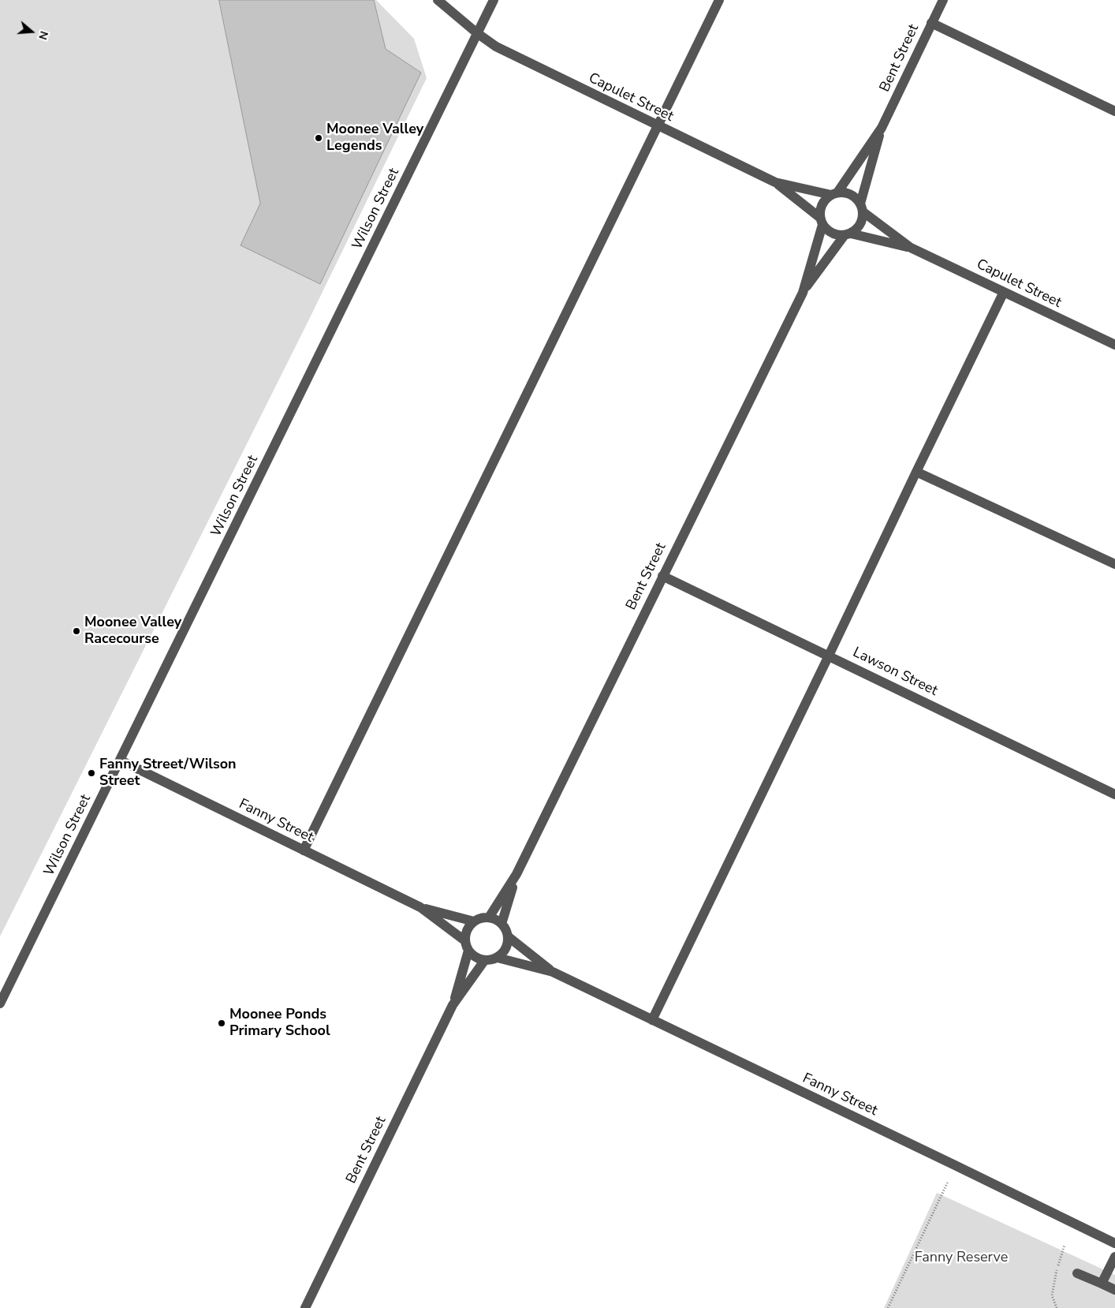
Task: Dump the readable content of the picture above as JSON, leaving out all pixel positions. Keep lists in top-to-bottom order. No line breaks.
{"streets":{"street":["Bent Street","Capulet Street","Wilson Street","Lawson Street","Fanny Street"]},"crossings":[["Bent Street","Capulet Street"],["Bent Street","Lawson Street"],["Bent Street","Fanny Street"],["Capulet Street","Wilson Street"],["Wilson Street","Fanny Street"]],"parks":["Fanny Reserve"],"places":["Moonee Valley Legends","Moonee Valley Racecourse","Fanny Street/Wilson Street","Moonee Ponds Primary School"],"north":"right"}
